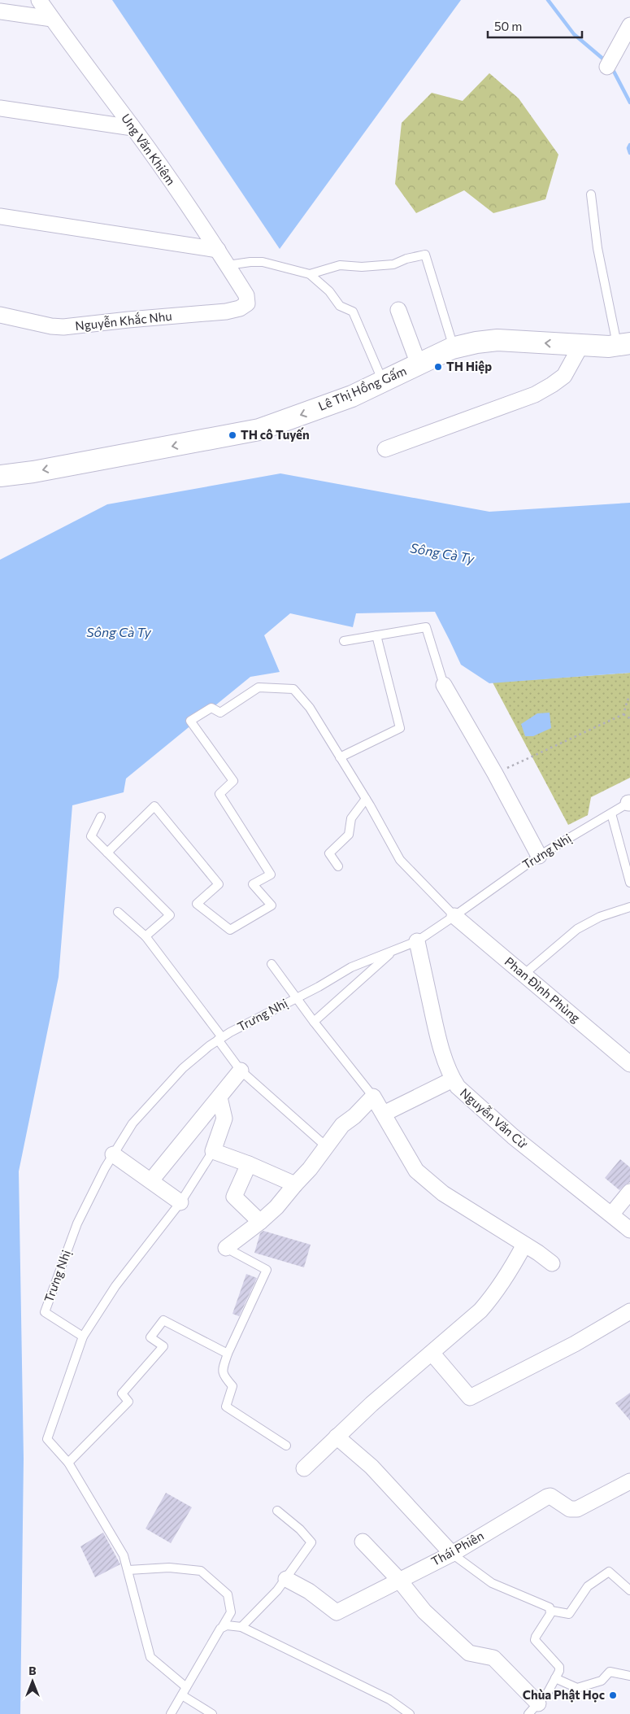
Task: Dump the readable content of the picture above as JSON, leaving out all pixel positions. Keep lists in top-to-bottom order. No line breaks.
{"streets":{"street":["Ung Văn Khiêm","Nguyễn Khắc Nhu","Lê Thị Hồng Gấm","Phan Đình Phùng","Nguyễn Văn Cừ","Thái Phiên"],"lane":["Trưng Nhị"]},"crossings":[["Ung Văn Khiêm","Nguyễn Khắc Nhu"],["Trưng Nhị","Phan Đình Phùng"],["Trưng Nhị","Nguyễn Văn Cừ"]],"water":["Sông Cà Ty"],"places":["TH Hiệp","TH cô Tuyến","Chùa Phật Học"],"scale_bar":"50 m","north":"top"}
